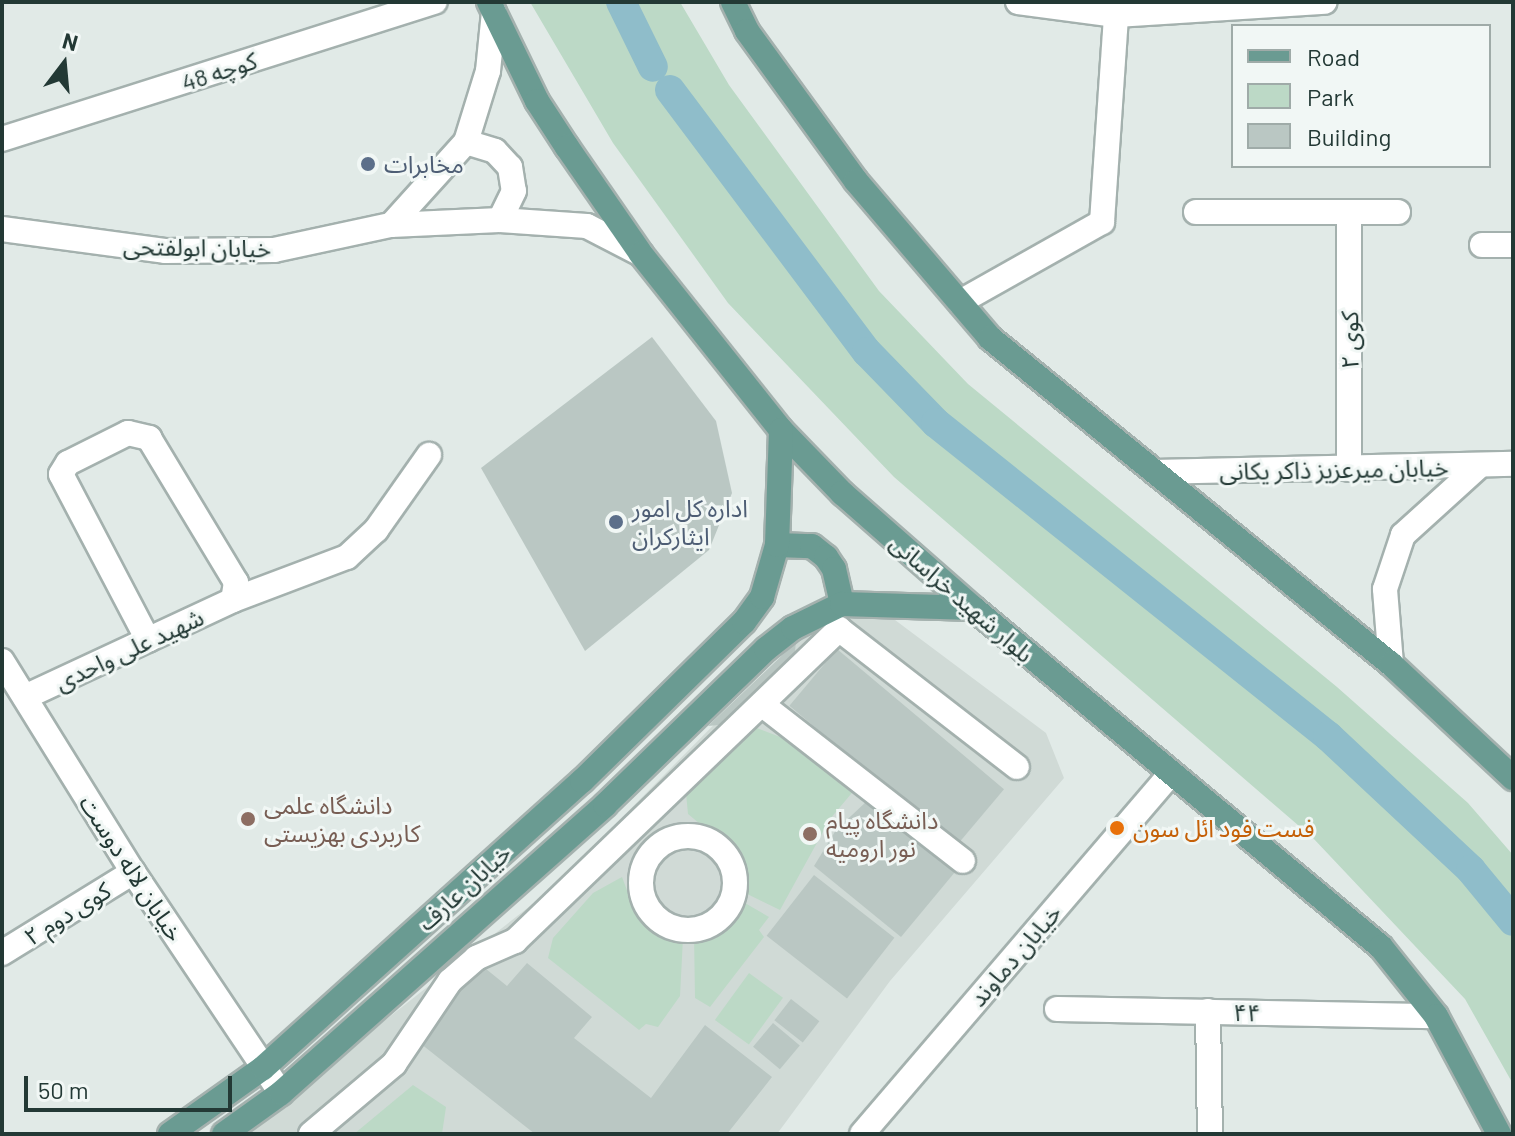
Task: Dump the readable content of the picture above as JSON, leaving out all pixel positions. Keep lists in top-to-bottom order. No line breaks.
{"streets":{"main road":["بلوار شهید خراسانی","خیابان عارف"],"street":["کوچه 48","خیابان ابولفتحی","کوی ۲","خیابان میرعزیز ذاکر یکانی","شهید علی واحدی","خیابان لاله دوست","کوی دوم ۲","خیابان دماوند","۴۴"]},"crossings":[["خیابان ابولفتحی","بلوار شهید خراسانی"],["کوی ۲","خیابان میرعزیز ذاکر یکانی"],["بلوار شهید خراسانی","خیابان عارف"],["بلوار شهید خراسانی","خیابان دماوند"],["بلوار شهید خراسانی","۴۴"],["شهید علی واحدی","خیابان لاله دوست"],["خیابان لاله دوست","خیابان عارف"],["خیابان لاله دوست","کوی دوم ۲"]],"places":["مخابرات","اداره کل امور ایثارکران","دانشگاه علمی کاربردی بهزیستی","فست فود ائل سون","دانشگاه پیام نور ارومیه"],"legend":["Road","Park","Building"],"scale_bar":"50 m","north":"top"}
